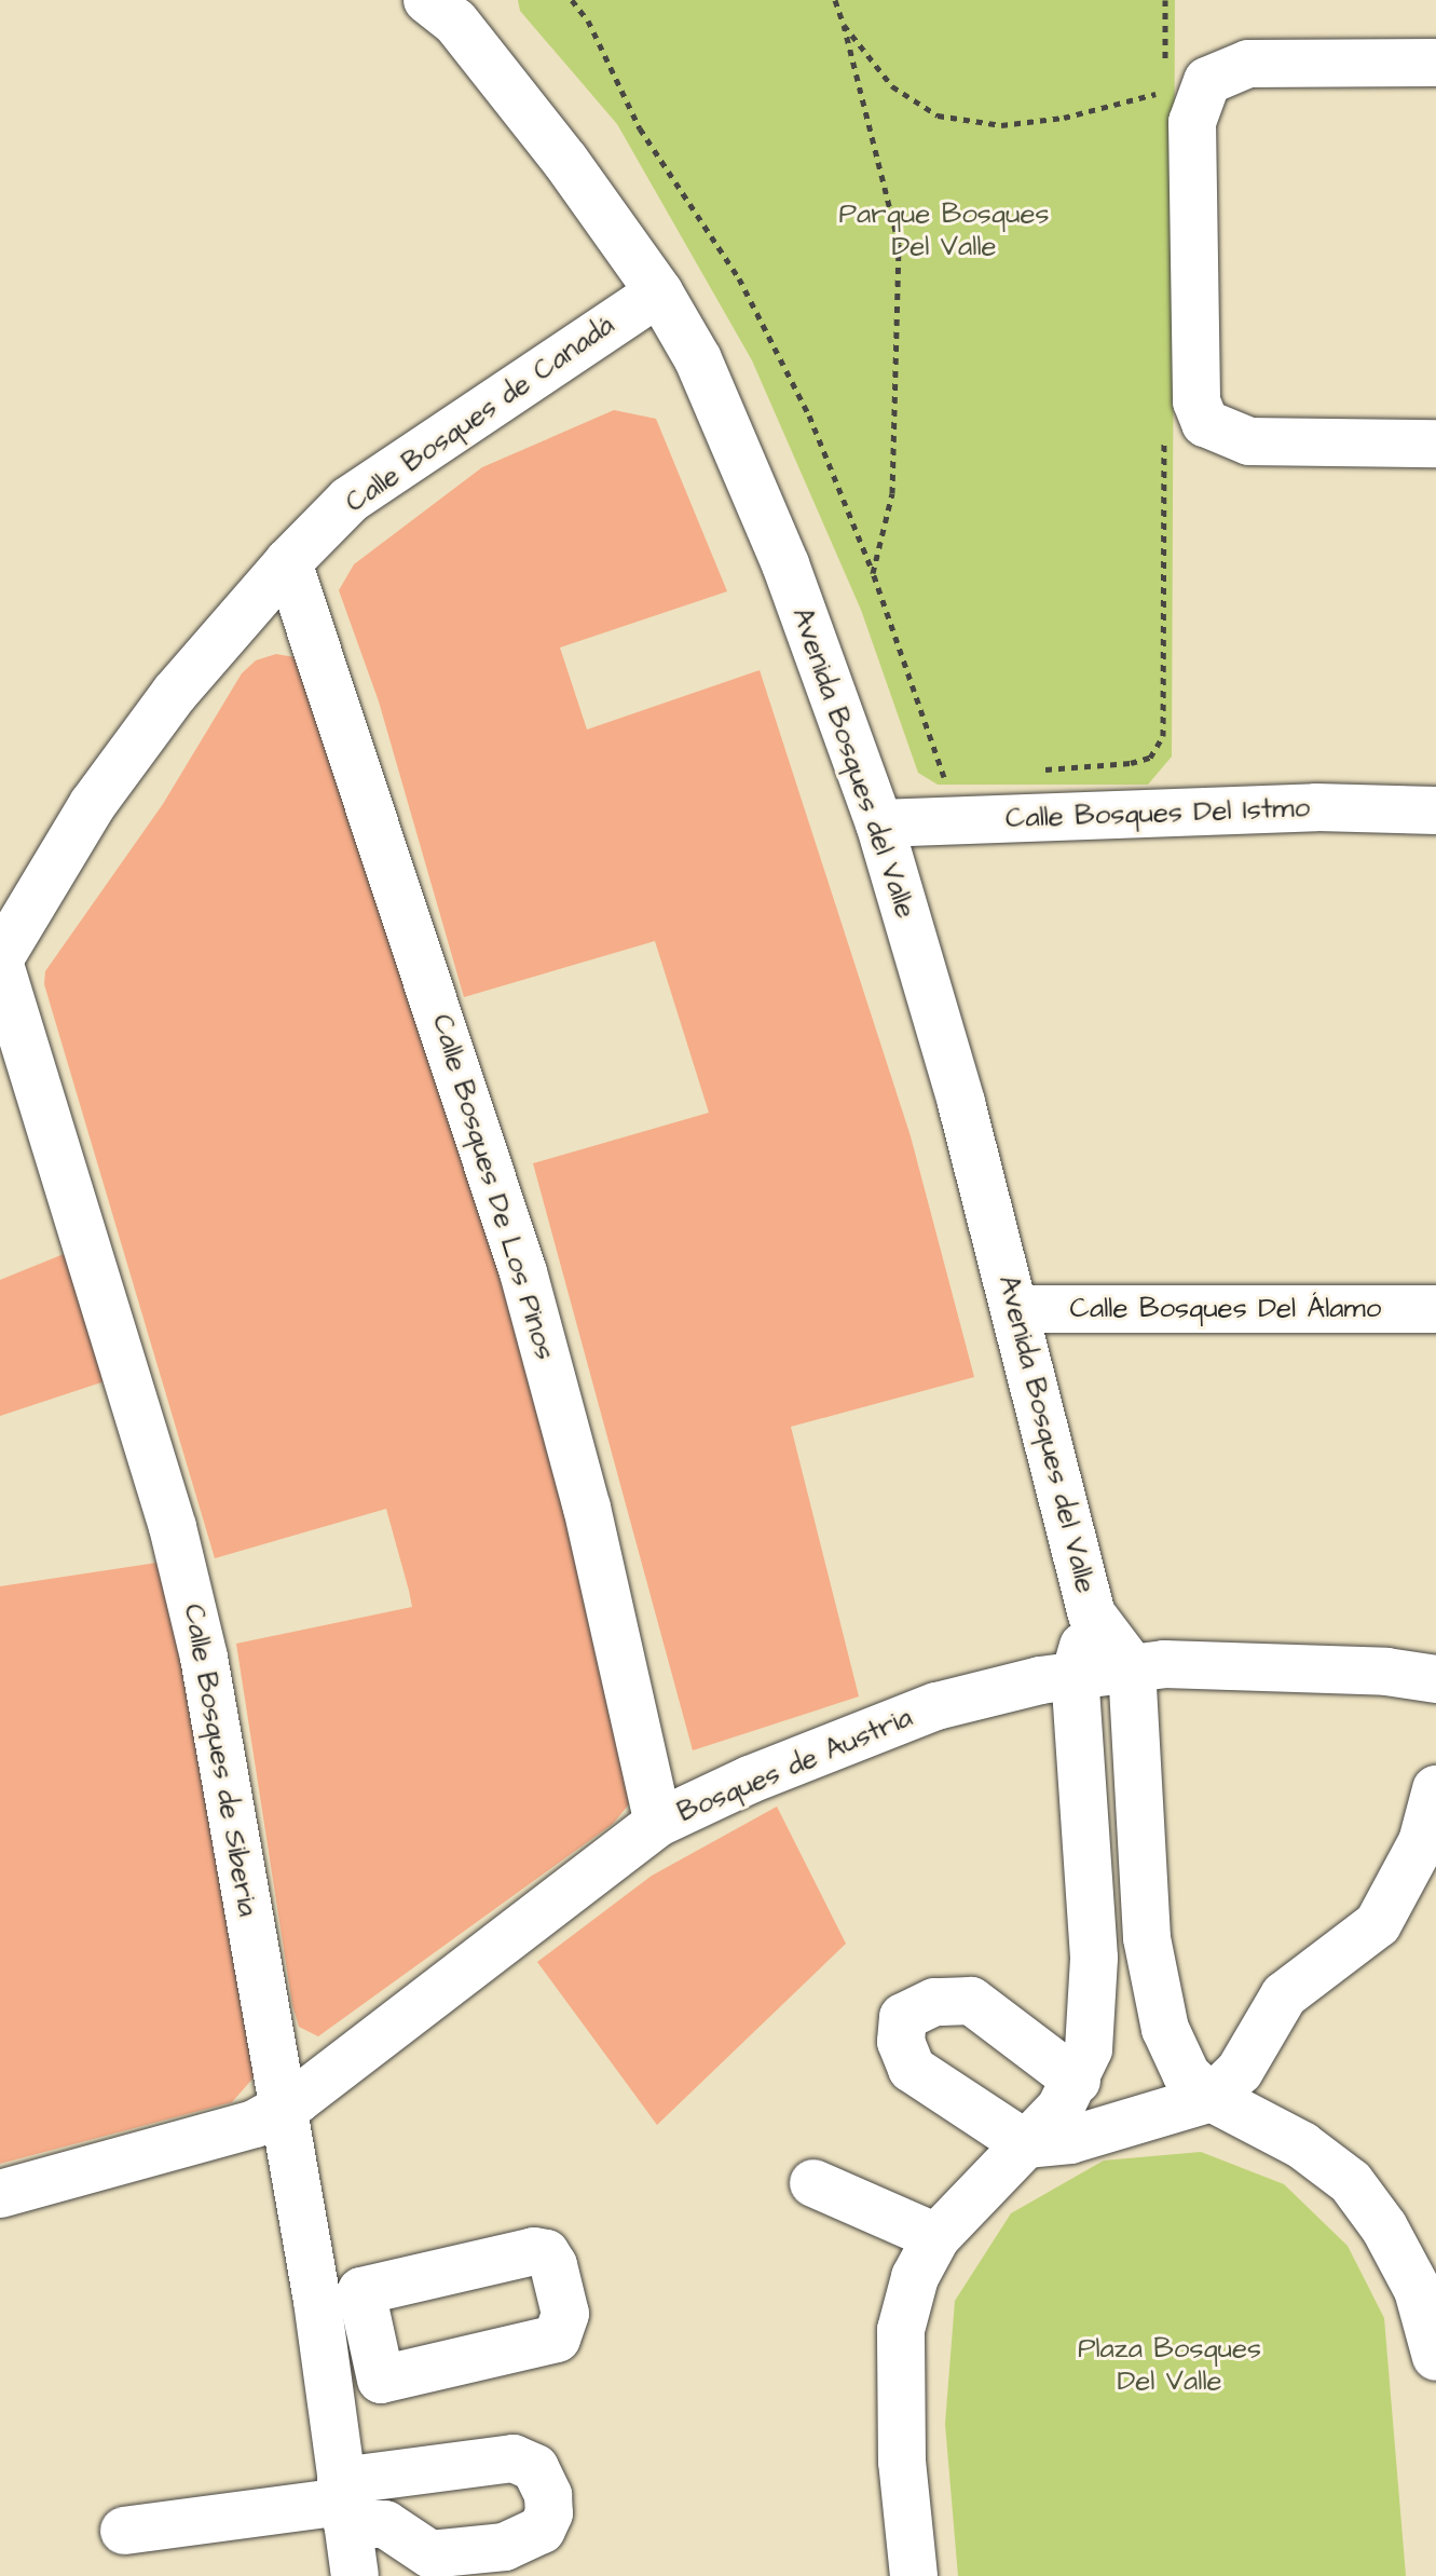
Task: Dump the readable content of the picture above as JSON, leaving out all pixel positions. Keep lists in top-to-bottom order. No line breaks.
{"streets":{"street":["Calle Bosques de Canadá","Avenida Bosques del Valle","Calle Bosques Del Istmo","Calle Bosques De Los Pinos","Calle Bosques Del Álamo","Calle Bosques de Siberia","Bosques de Austria"]},"crossings":[["Calle Bosques de Canadá","Avenida Bosques del Valle"],["Calle Bosques de Canadá","Calle Bosques De Los Pinos"],["Calle Bosques de Canadá","Calle Bosques de Siberia"],["Avenida Bosques del Valle","Calle Bosques Del Istmo"],["Avenida Bosques del Valle","Calle Bosques Del Álamo"],["Avenida Bosques del Valle","Bosques de Austria"],["Calle Bosques De Los Pinos","Bosques de Austria"],["Calle Bosques de Siberia","Bosques de Austria"]],"parks":["Parque Bosques Del Valle","Plaza Bosques Del Valle"]}
